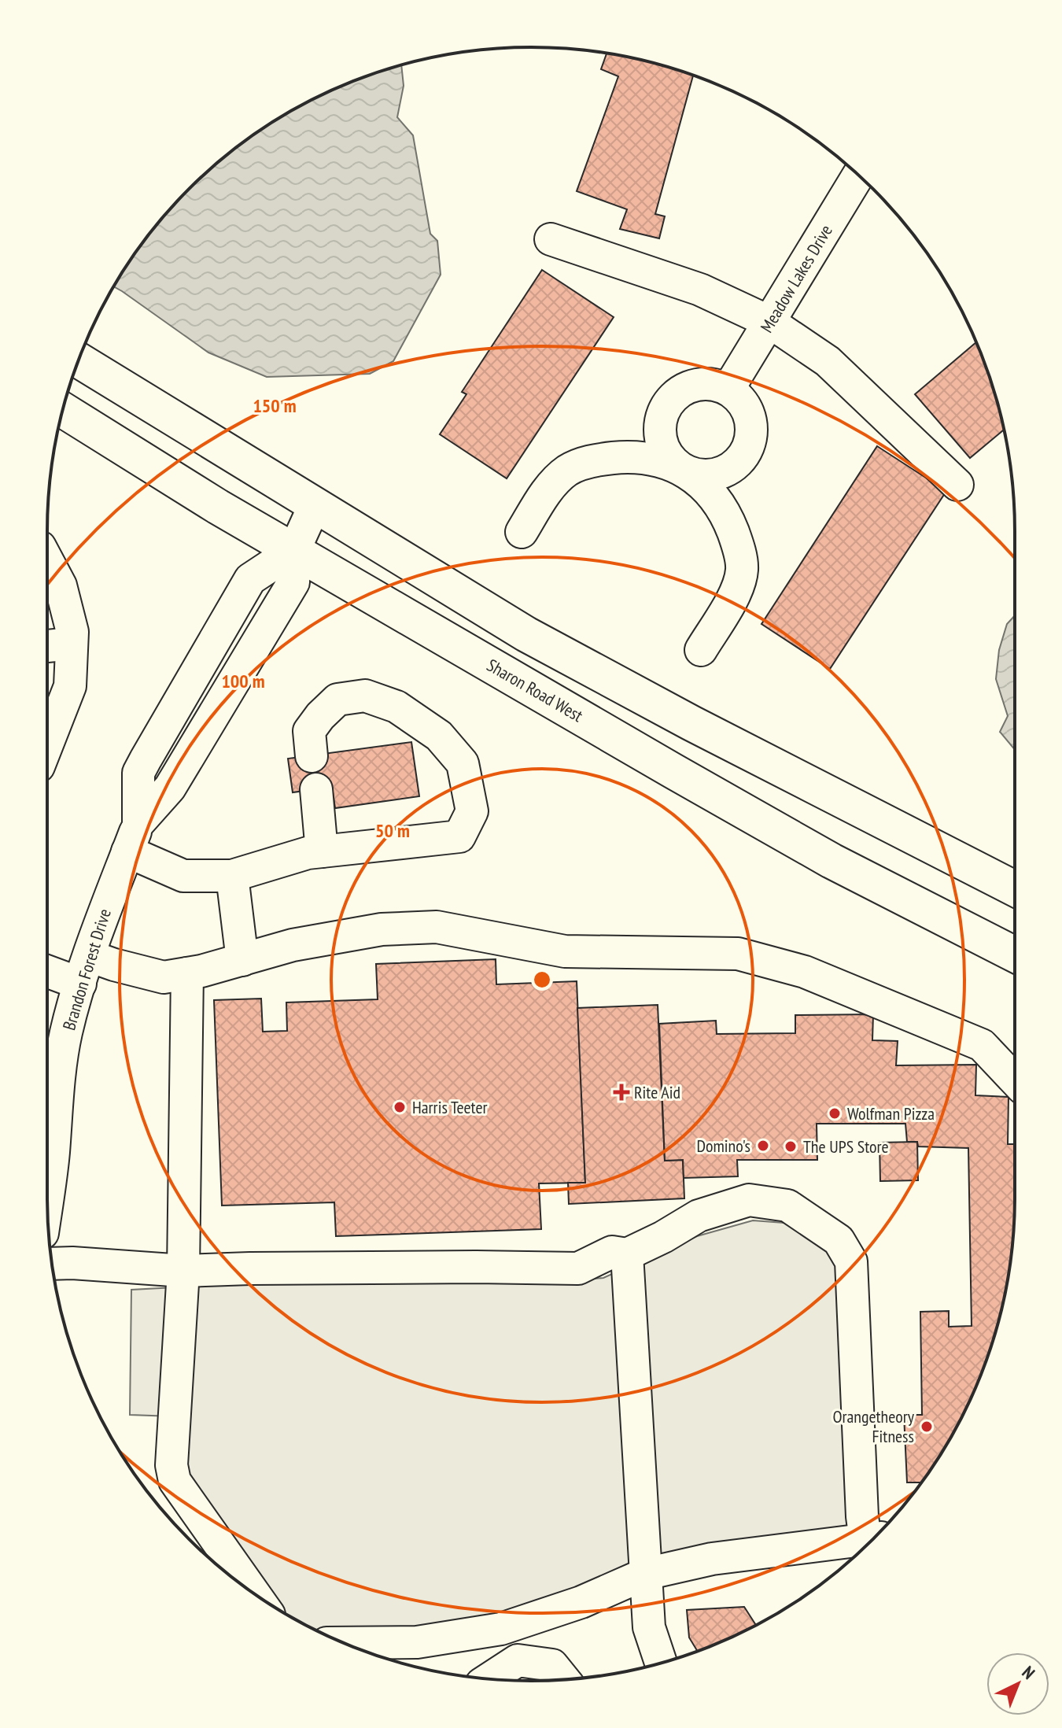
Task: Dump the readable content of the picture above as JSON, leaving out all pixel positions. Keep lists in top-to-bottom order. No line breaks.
{"streets":{"main road":["Sharon Road West"],"street":["Meadow Lakes Drive","Brandon Forest Drive"]},"crossings":[["Sharon Road West","Brandon Forest Drive"]],"places":{"health":["Rite Aid"],"other":["Harris Teeter","Wolfman Pizza","Domino's","The UPS Store","Orangetheory Fitness"]},"north":"top right","rings":["150 m","100 m","50 m"]}
